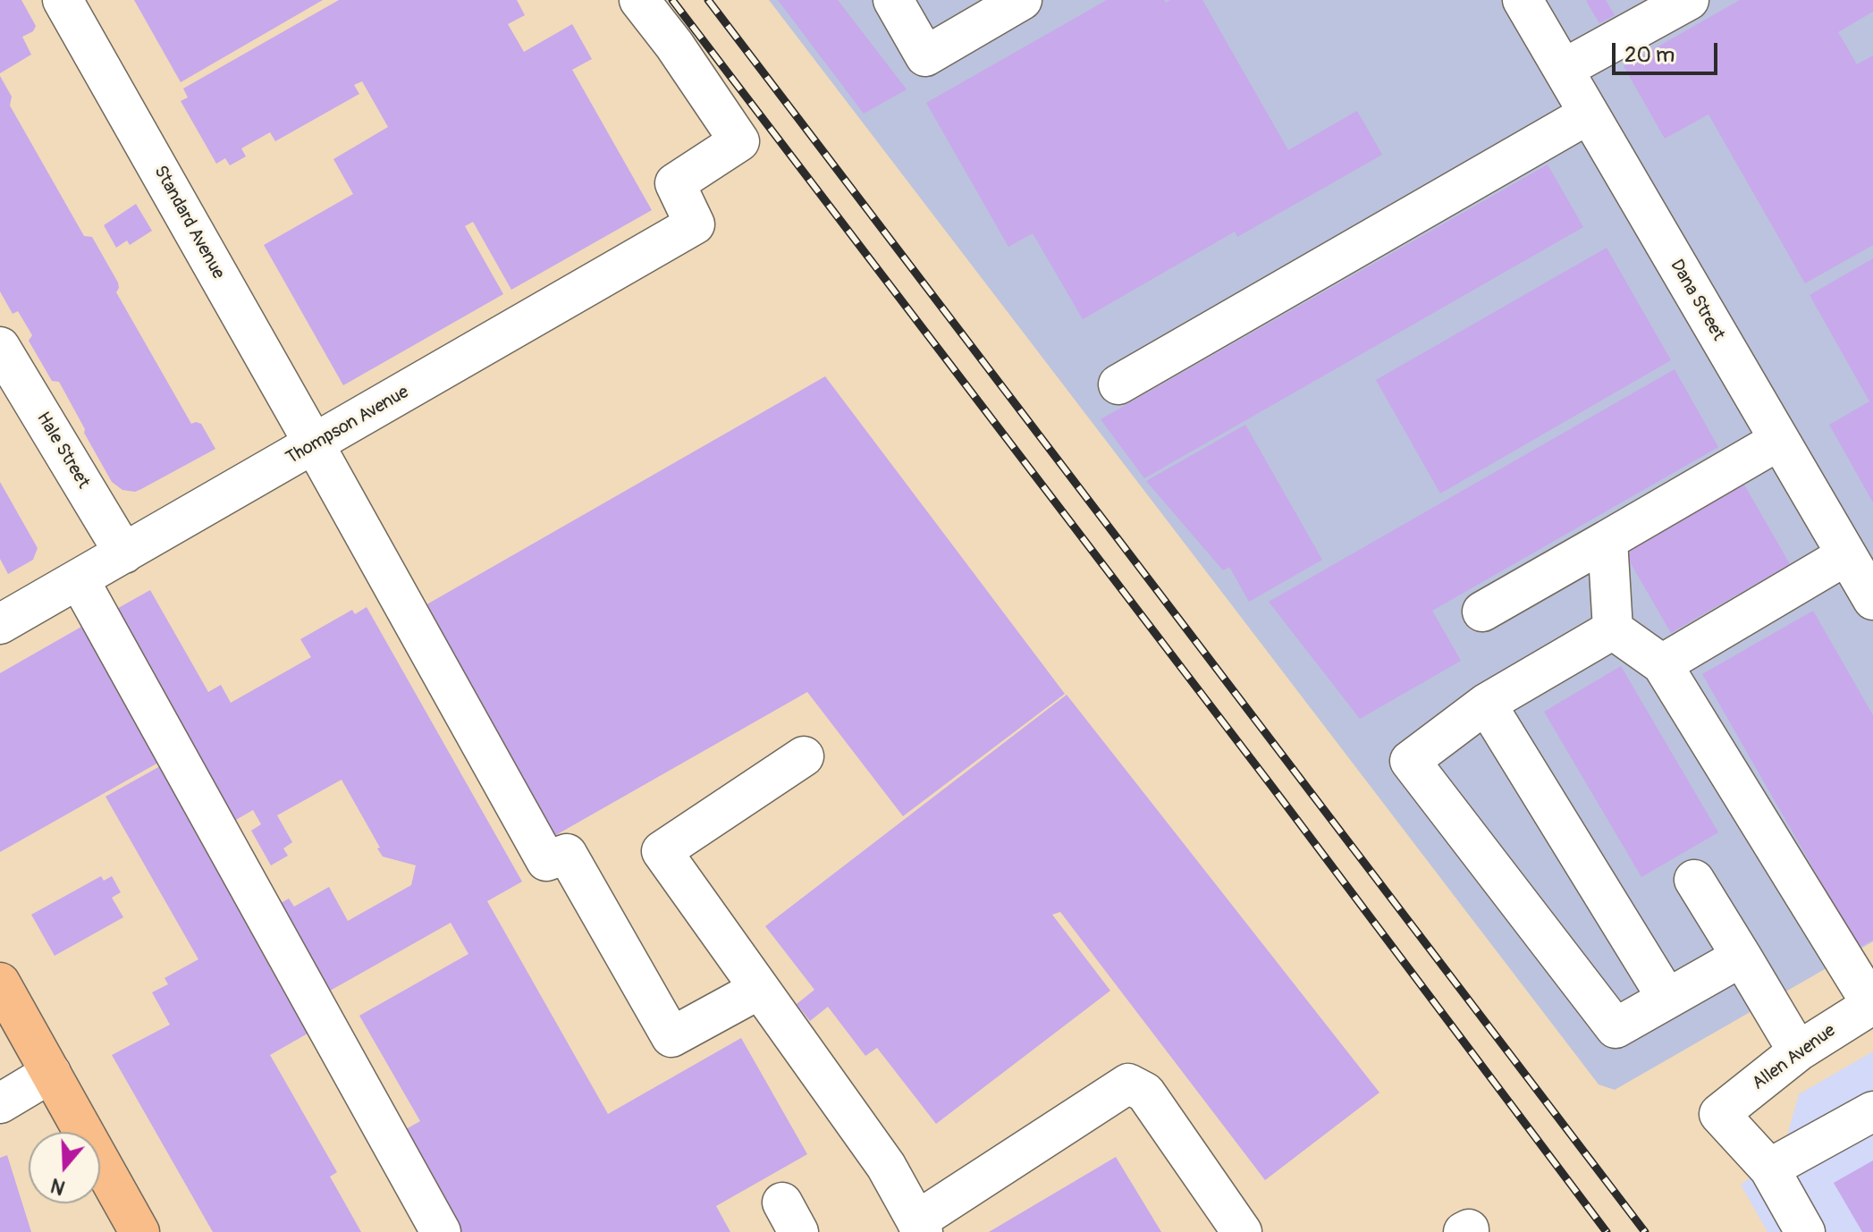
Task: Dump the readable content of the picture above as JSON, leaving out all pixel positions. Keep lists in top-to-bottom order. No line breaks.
{"streets":{"street":["Standard Avenue","Dana Street","Thompson Avenue","Hale Street","Allen Avenue"]},"crossings":[["Standard Avenue","Thompson Avenue"],["Thompson Avenue","Hale Street"]],"scale_bar":"20 m","north":"bottom"}
